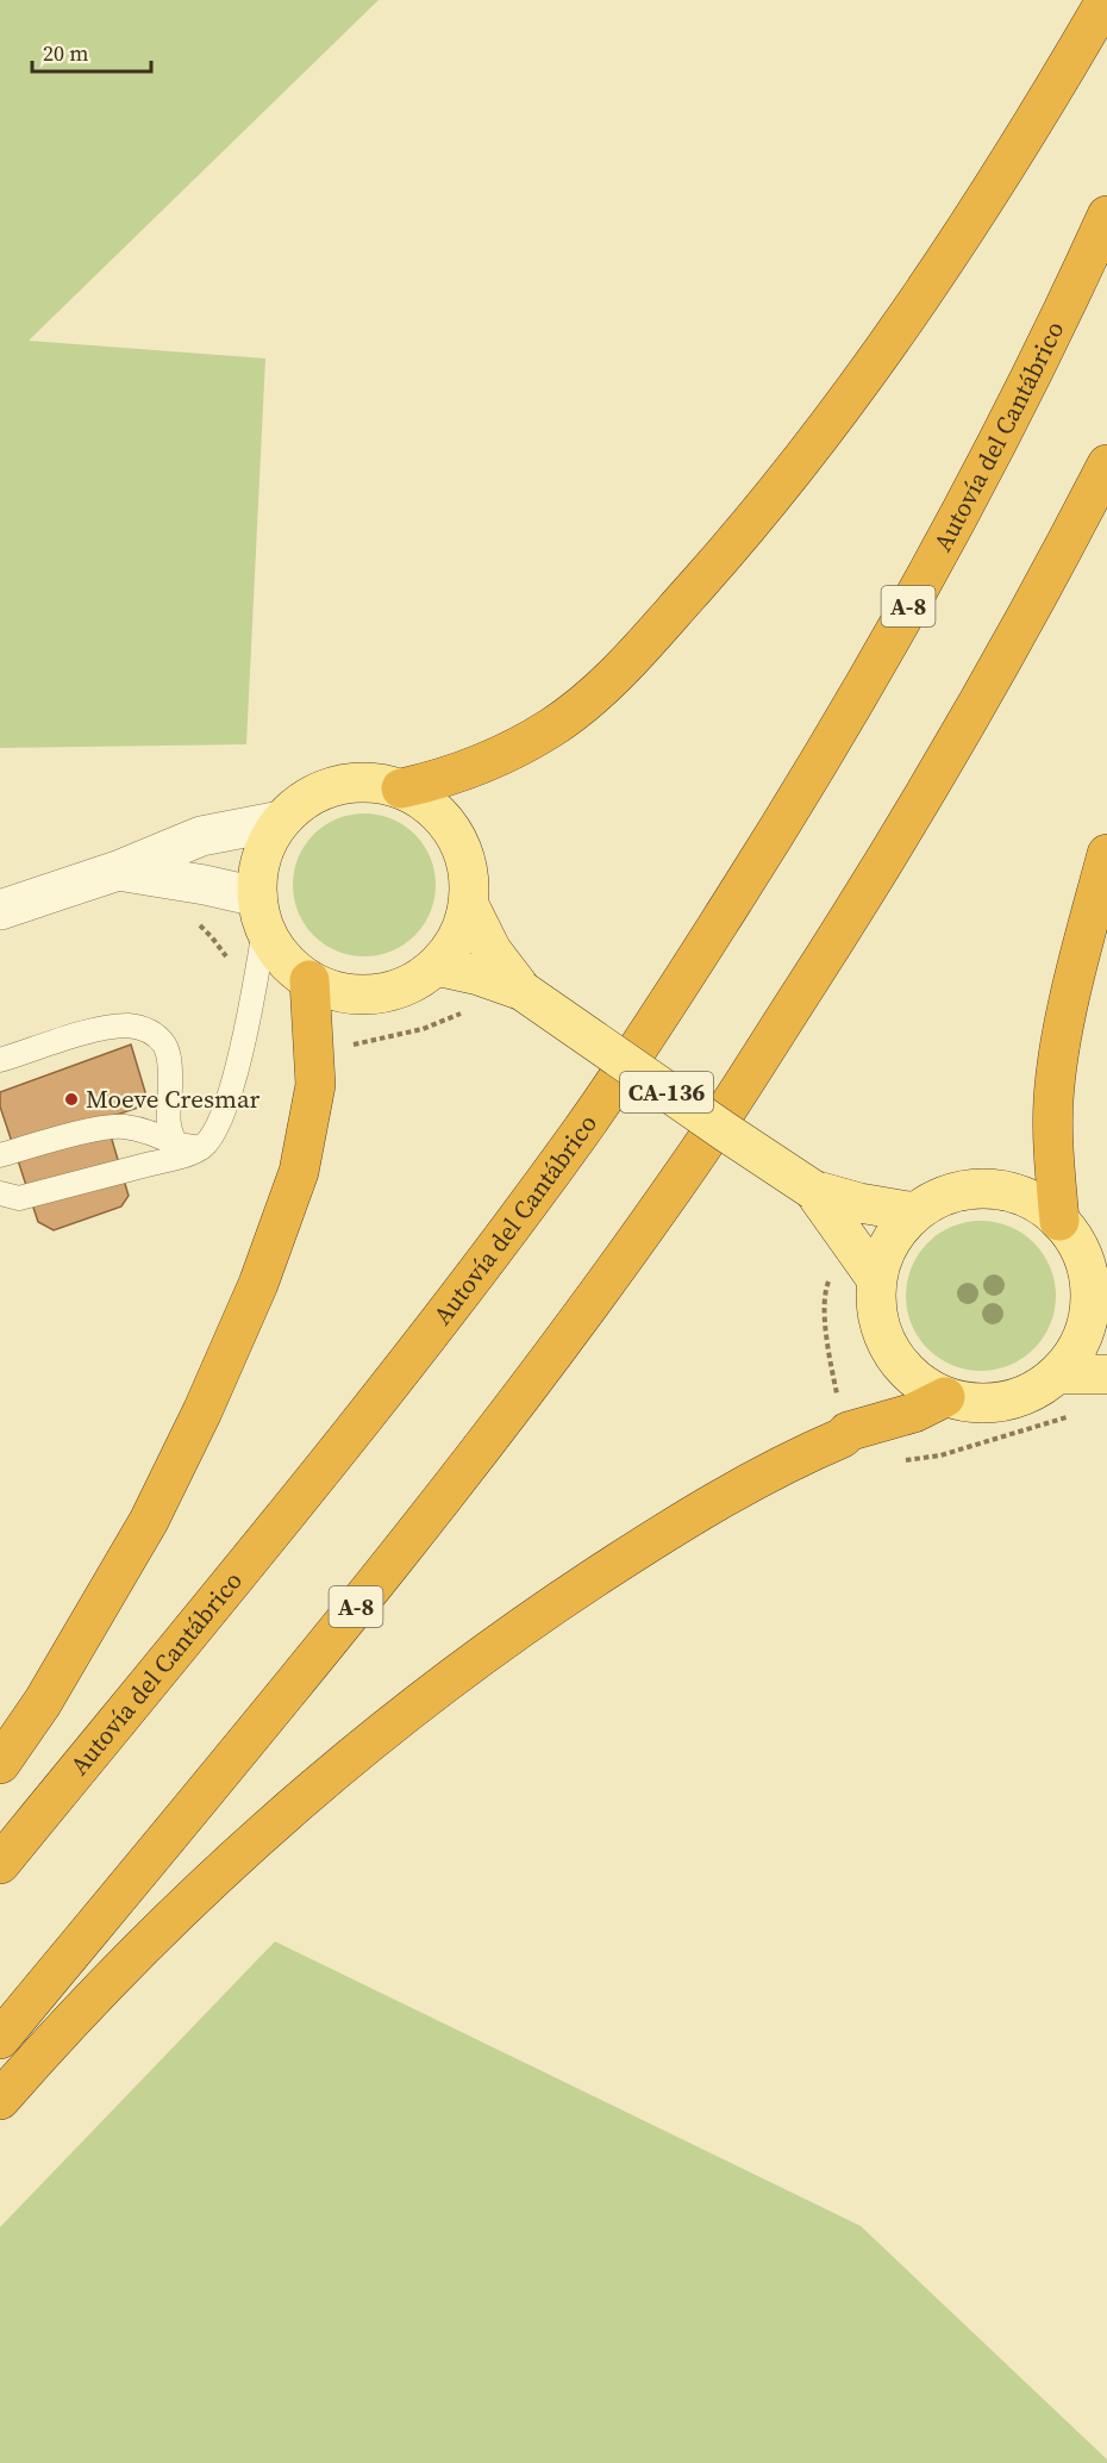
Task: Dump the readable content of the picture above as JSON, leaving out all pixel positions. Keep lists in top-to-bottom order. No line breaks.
{"streets":{"highway":["Autovía del Cantábrico","A-8"],"main road":["CA-136"]},"places":["Moeve Cresmar"],"scale_bar":"20 m"}
